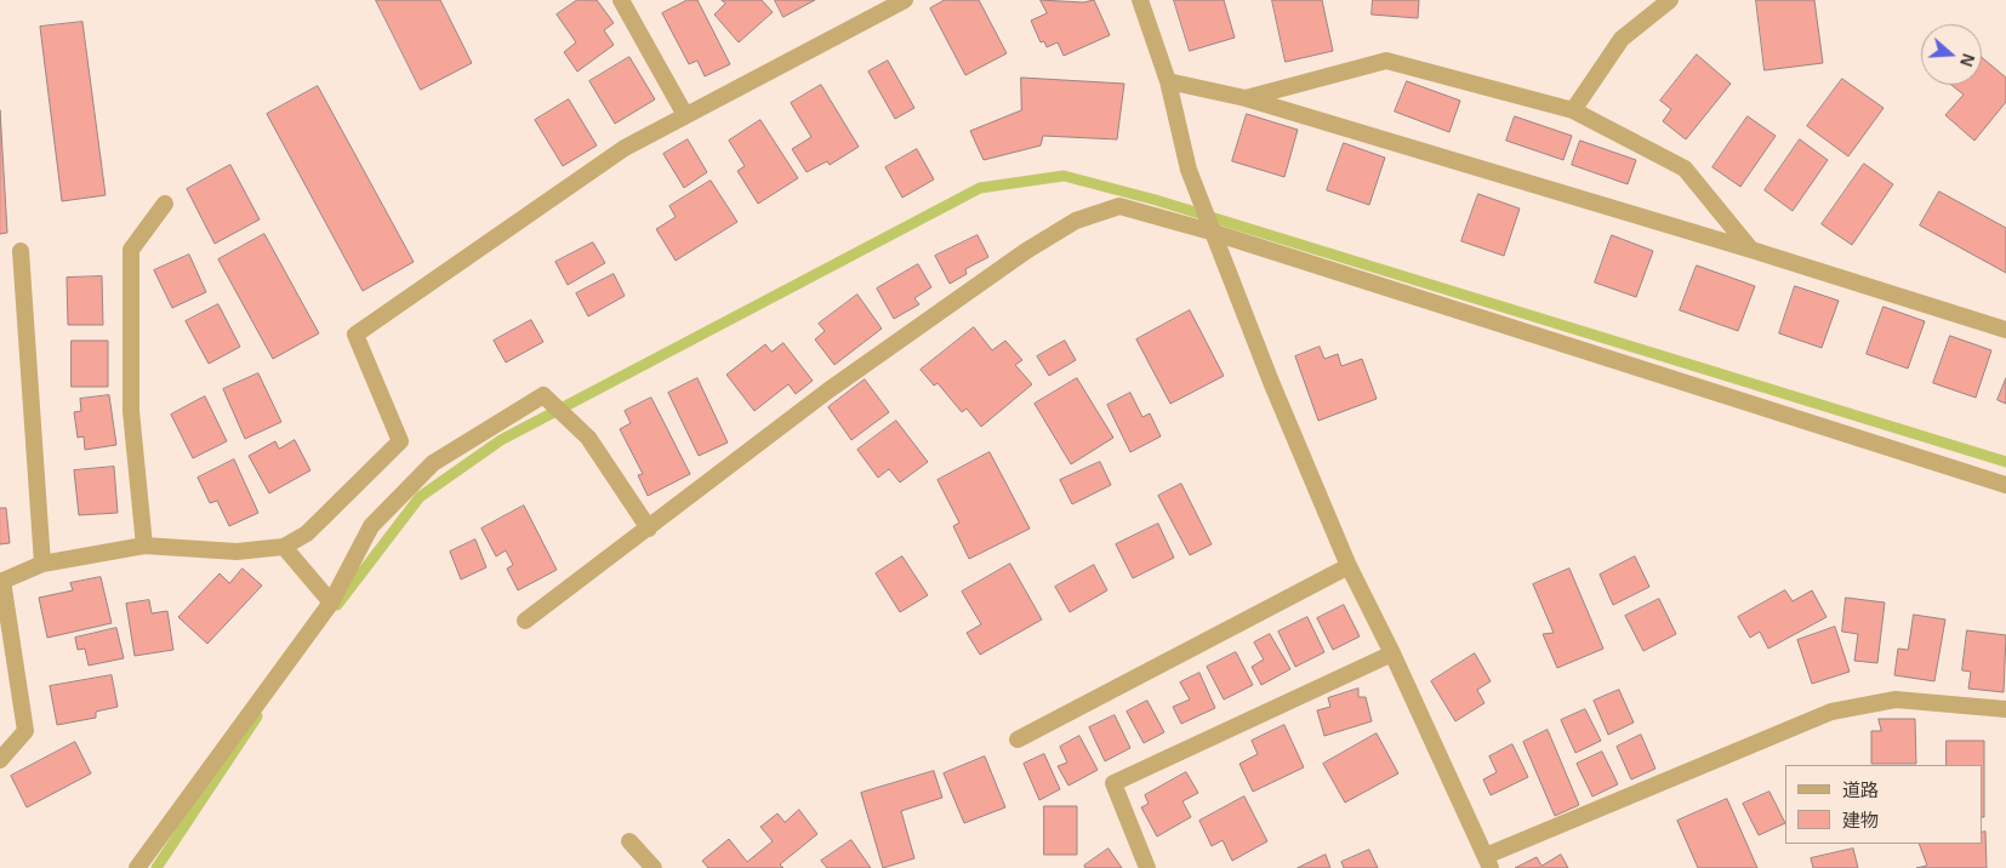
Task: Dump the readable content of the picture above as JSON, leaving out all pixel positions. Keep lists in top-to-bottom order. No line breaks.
{"legend":["道路","建物"],"north":"right"}
